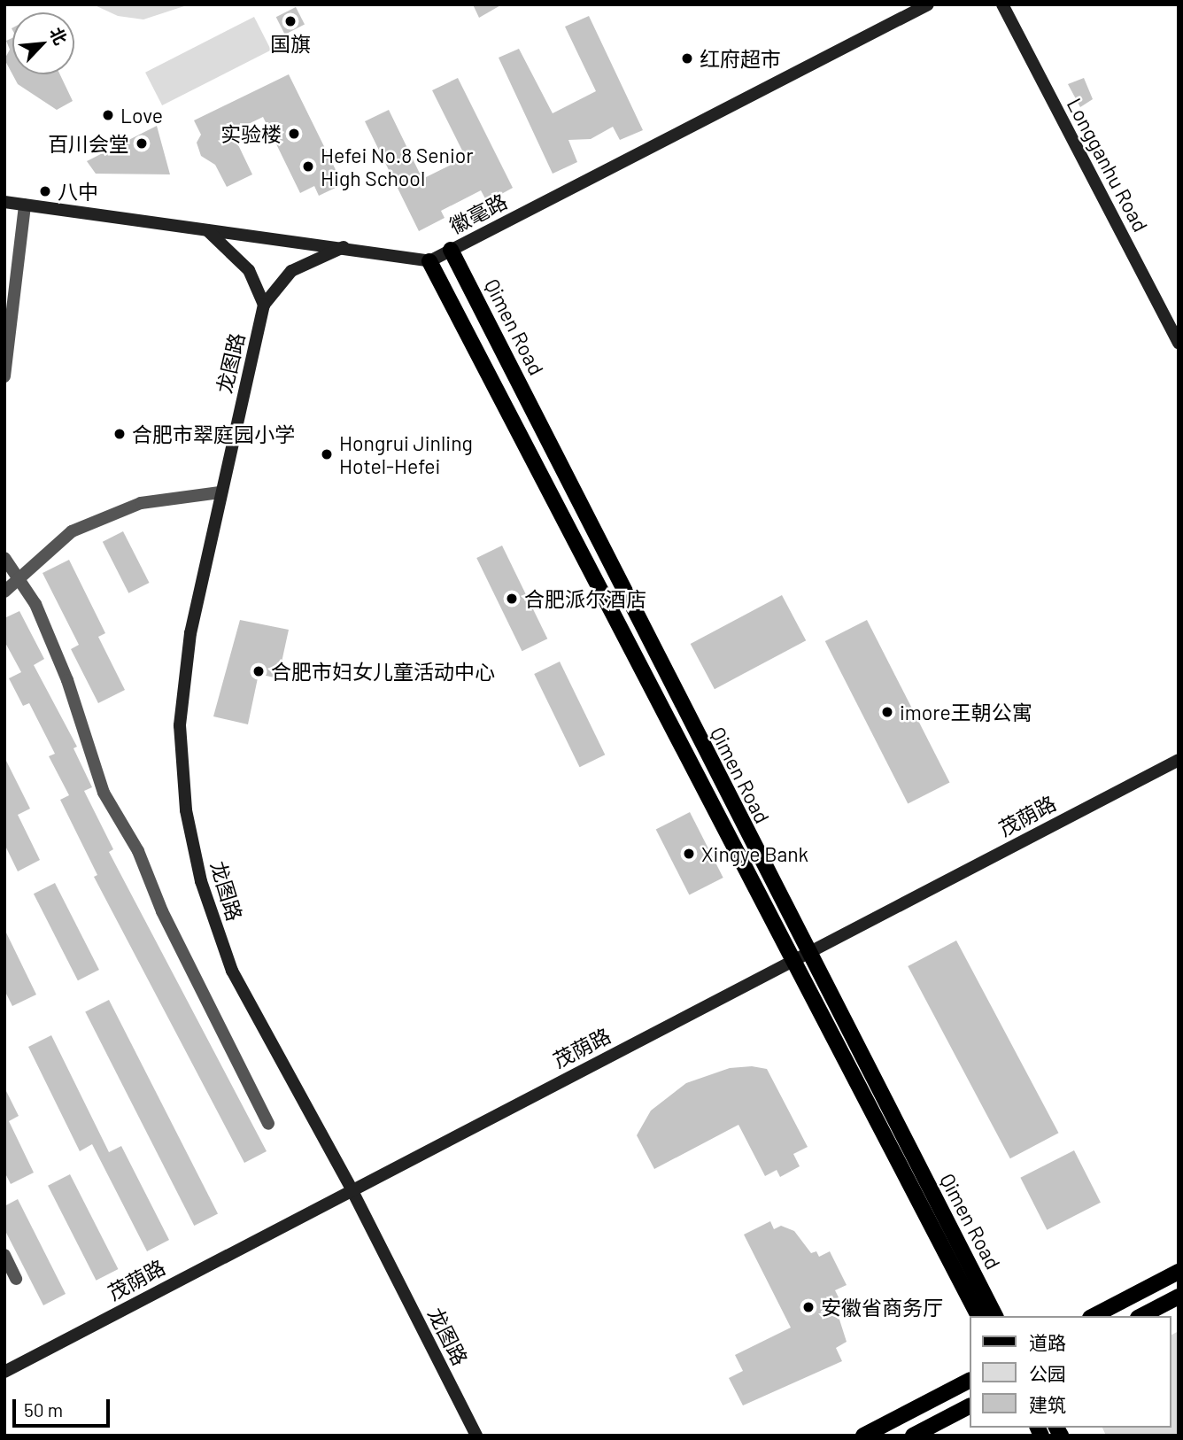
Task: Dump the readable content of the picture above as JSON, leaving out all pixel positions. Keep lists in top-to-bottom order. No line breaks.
{"streets":{"main road":["Qimen Road"],"street":["Longganhu Road","徽毫路","龙图路","茂荫路"]},"crossings":[["徽毫路","Qimen Road"],["Qimen Road","茂荫路"],["龙图路","茂荫路"]],"places":["国旗","红府超市","Love","实验楼","百川会堂","Hefei No.8 Senior High School","八中","合肥市翠庭园小学","Hongrui Jinling Hotel-Hefei","合肥派尔酒店","合肥市妇女儿童活动中心","imore王朝公寓","Xingye Bank","安徽省商务厅"],"legend":["道路","公园","建筑"],"scale_bar":"50 m","north":"top right"}
